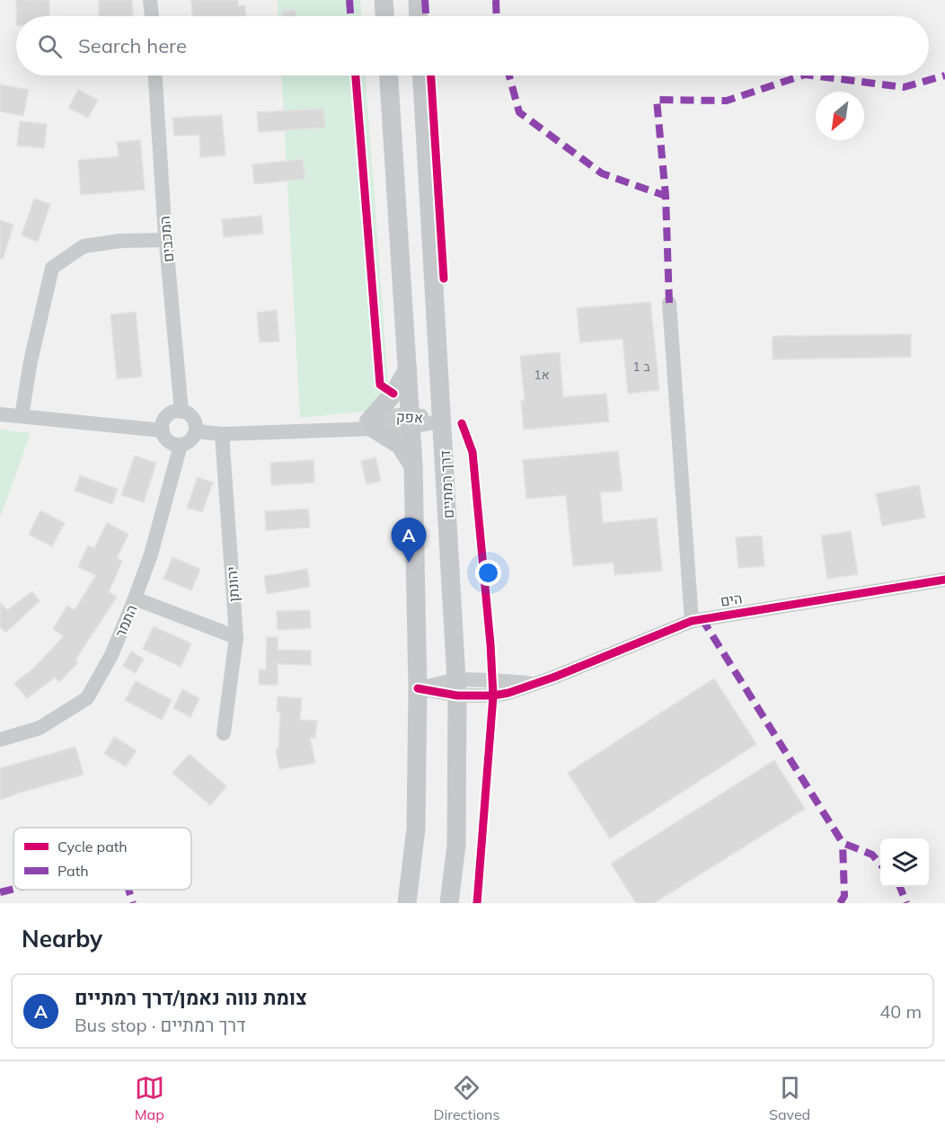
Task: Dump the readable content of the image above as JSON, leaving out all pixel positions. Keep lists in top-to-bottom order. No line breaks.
{"streets":{"main road":["דרך רמתיים"],"street":["המכבים","אפק","יהונתן","הים","התמר"]},"crossings":[["המכבים","אפק"],["המכבים","התמר"],["אפק","דרך רמתיים"],["אפק","יהונתן"],["אפק","התמר"],["דרך רמתיים","הים"]],"house_numbers":["1 ב","1א"],"legend":["Cycle path","Path"],"north":"bottom left","page":{"search":"Search here","pins":"A","heading":"Nearby","list":[{"mark":"A","name":"צומת נווה נאמן/דרך רמתיים","note":"Bus stop · דרך רמתיים","value":"40 m"}],"nav":["Map","Directions","Saved"]}}
